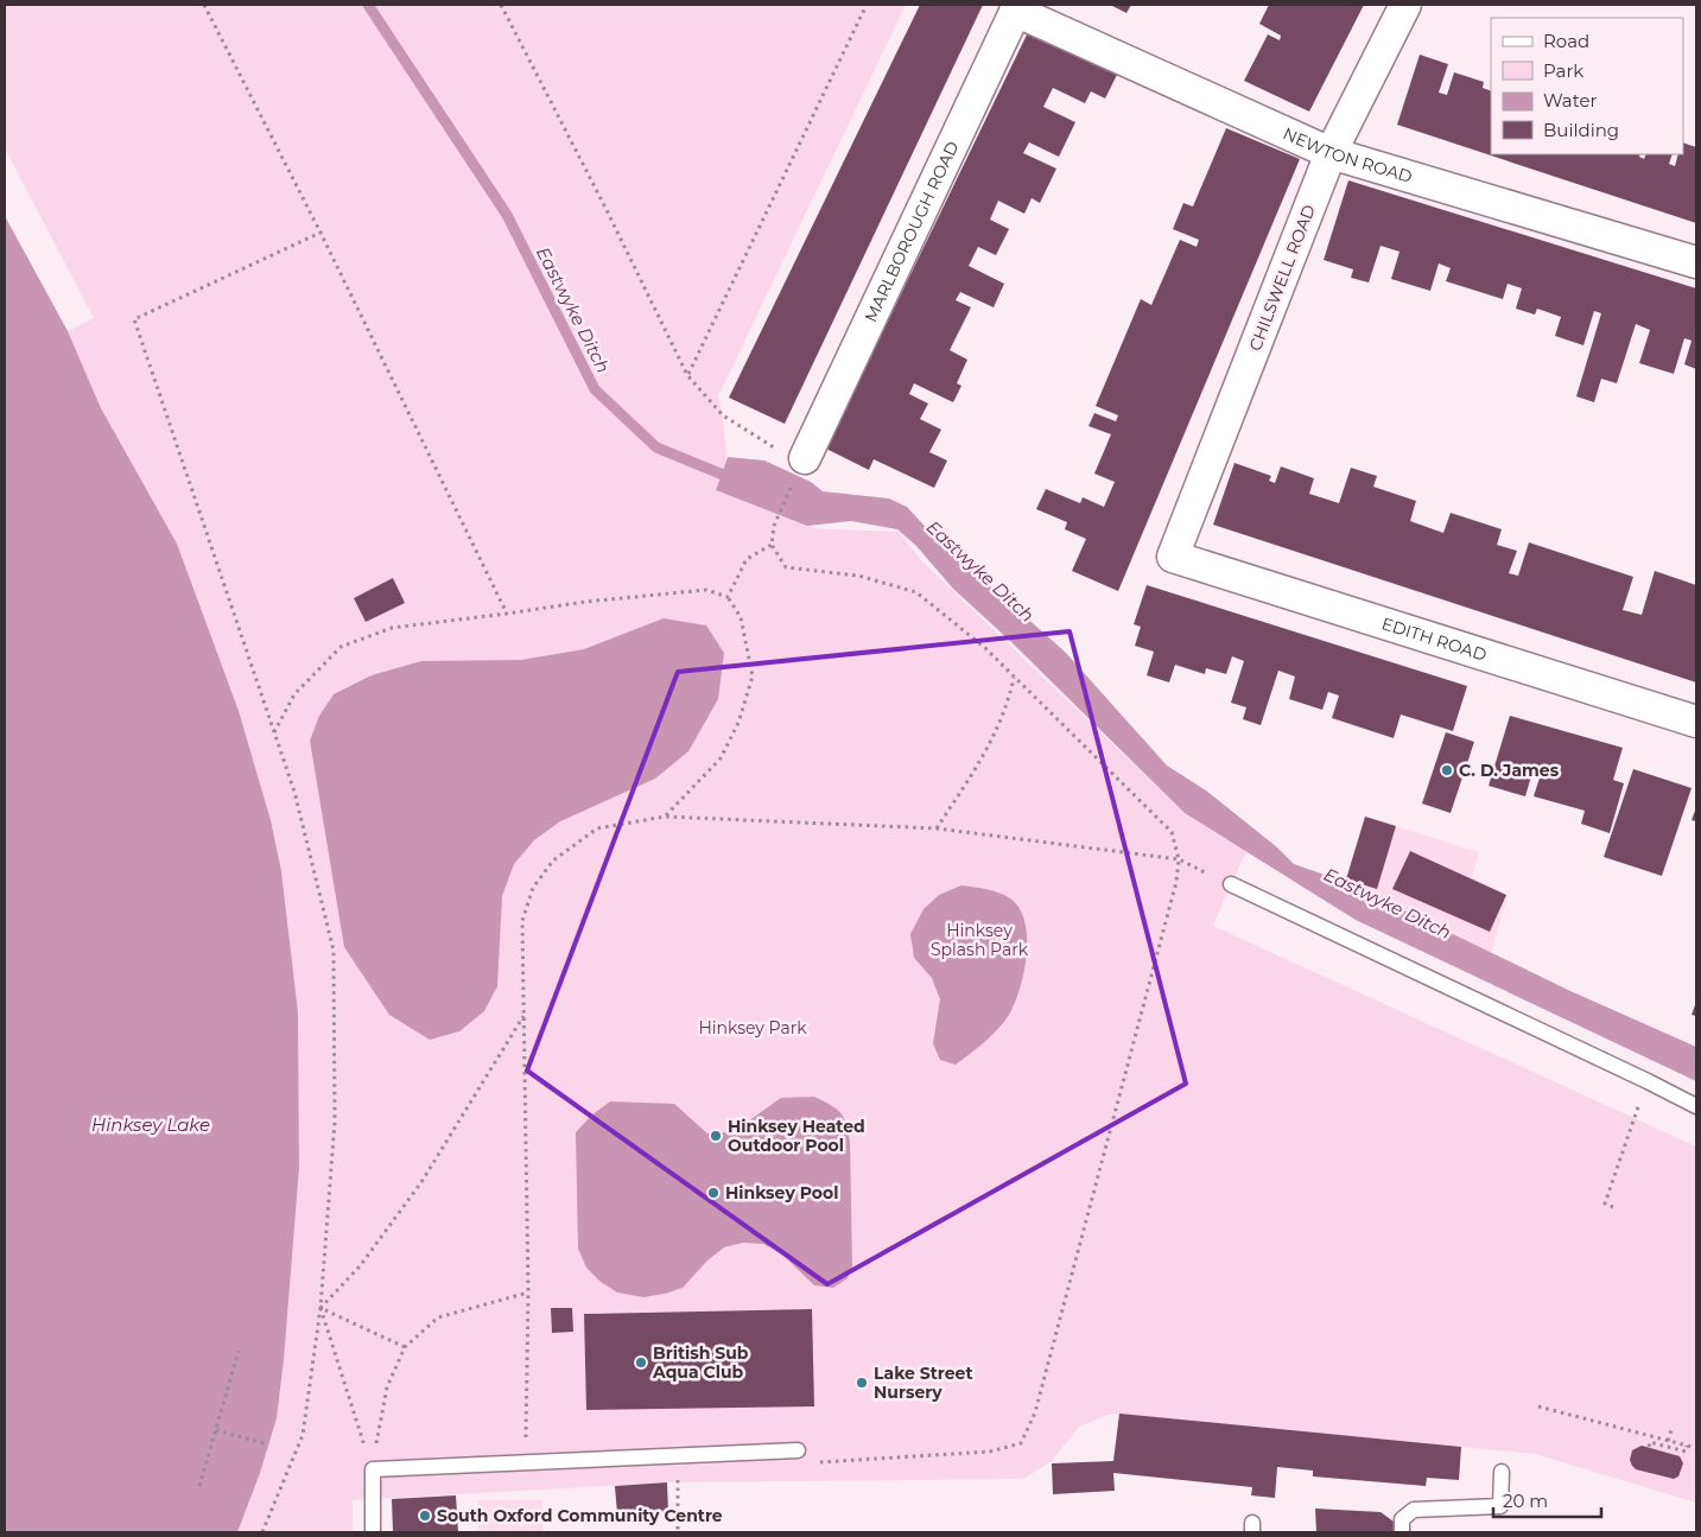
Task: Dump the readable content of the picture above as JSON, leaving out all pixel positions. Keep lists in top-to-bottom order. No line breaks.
{"streets":{"street":["NEWTON ROAD","MARLBOROUGH ROAD","CHILSWELL ROAD","EDITH ROAD"]},"crossings":[["NEWTON ROAD","MARLBOROUGH ROAD"],["NEWTON ROAD","CHILSWELL ROAD"],["CHILSWELL ROAD","EDITH ROAD"]],"water":["Eastwyke Ditch","Hinksey Lake"],"parks":["Hinksey Splash Park","Hinksey Park"],"places":["C. D. James","Hinksey Heated Outdoor Pool","Hinksey Pool","British Sub Aqua Club","Lake Street Nursery","South Oxford Community Centre"],"legend":["Road","Park","Water","Building"],"scale_bar":"20 m"}
